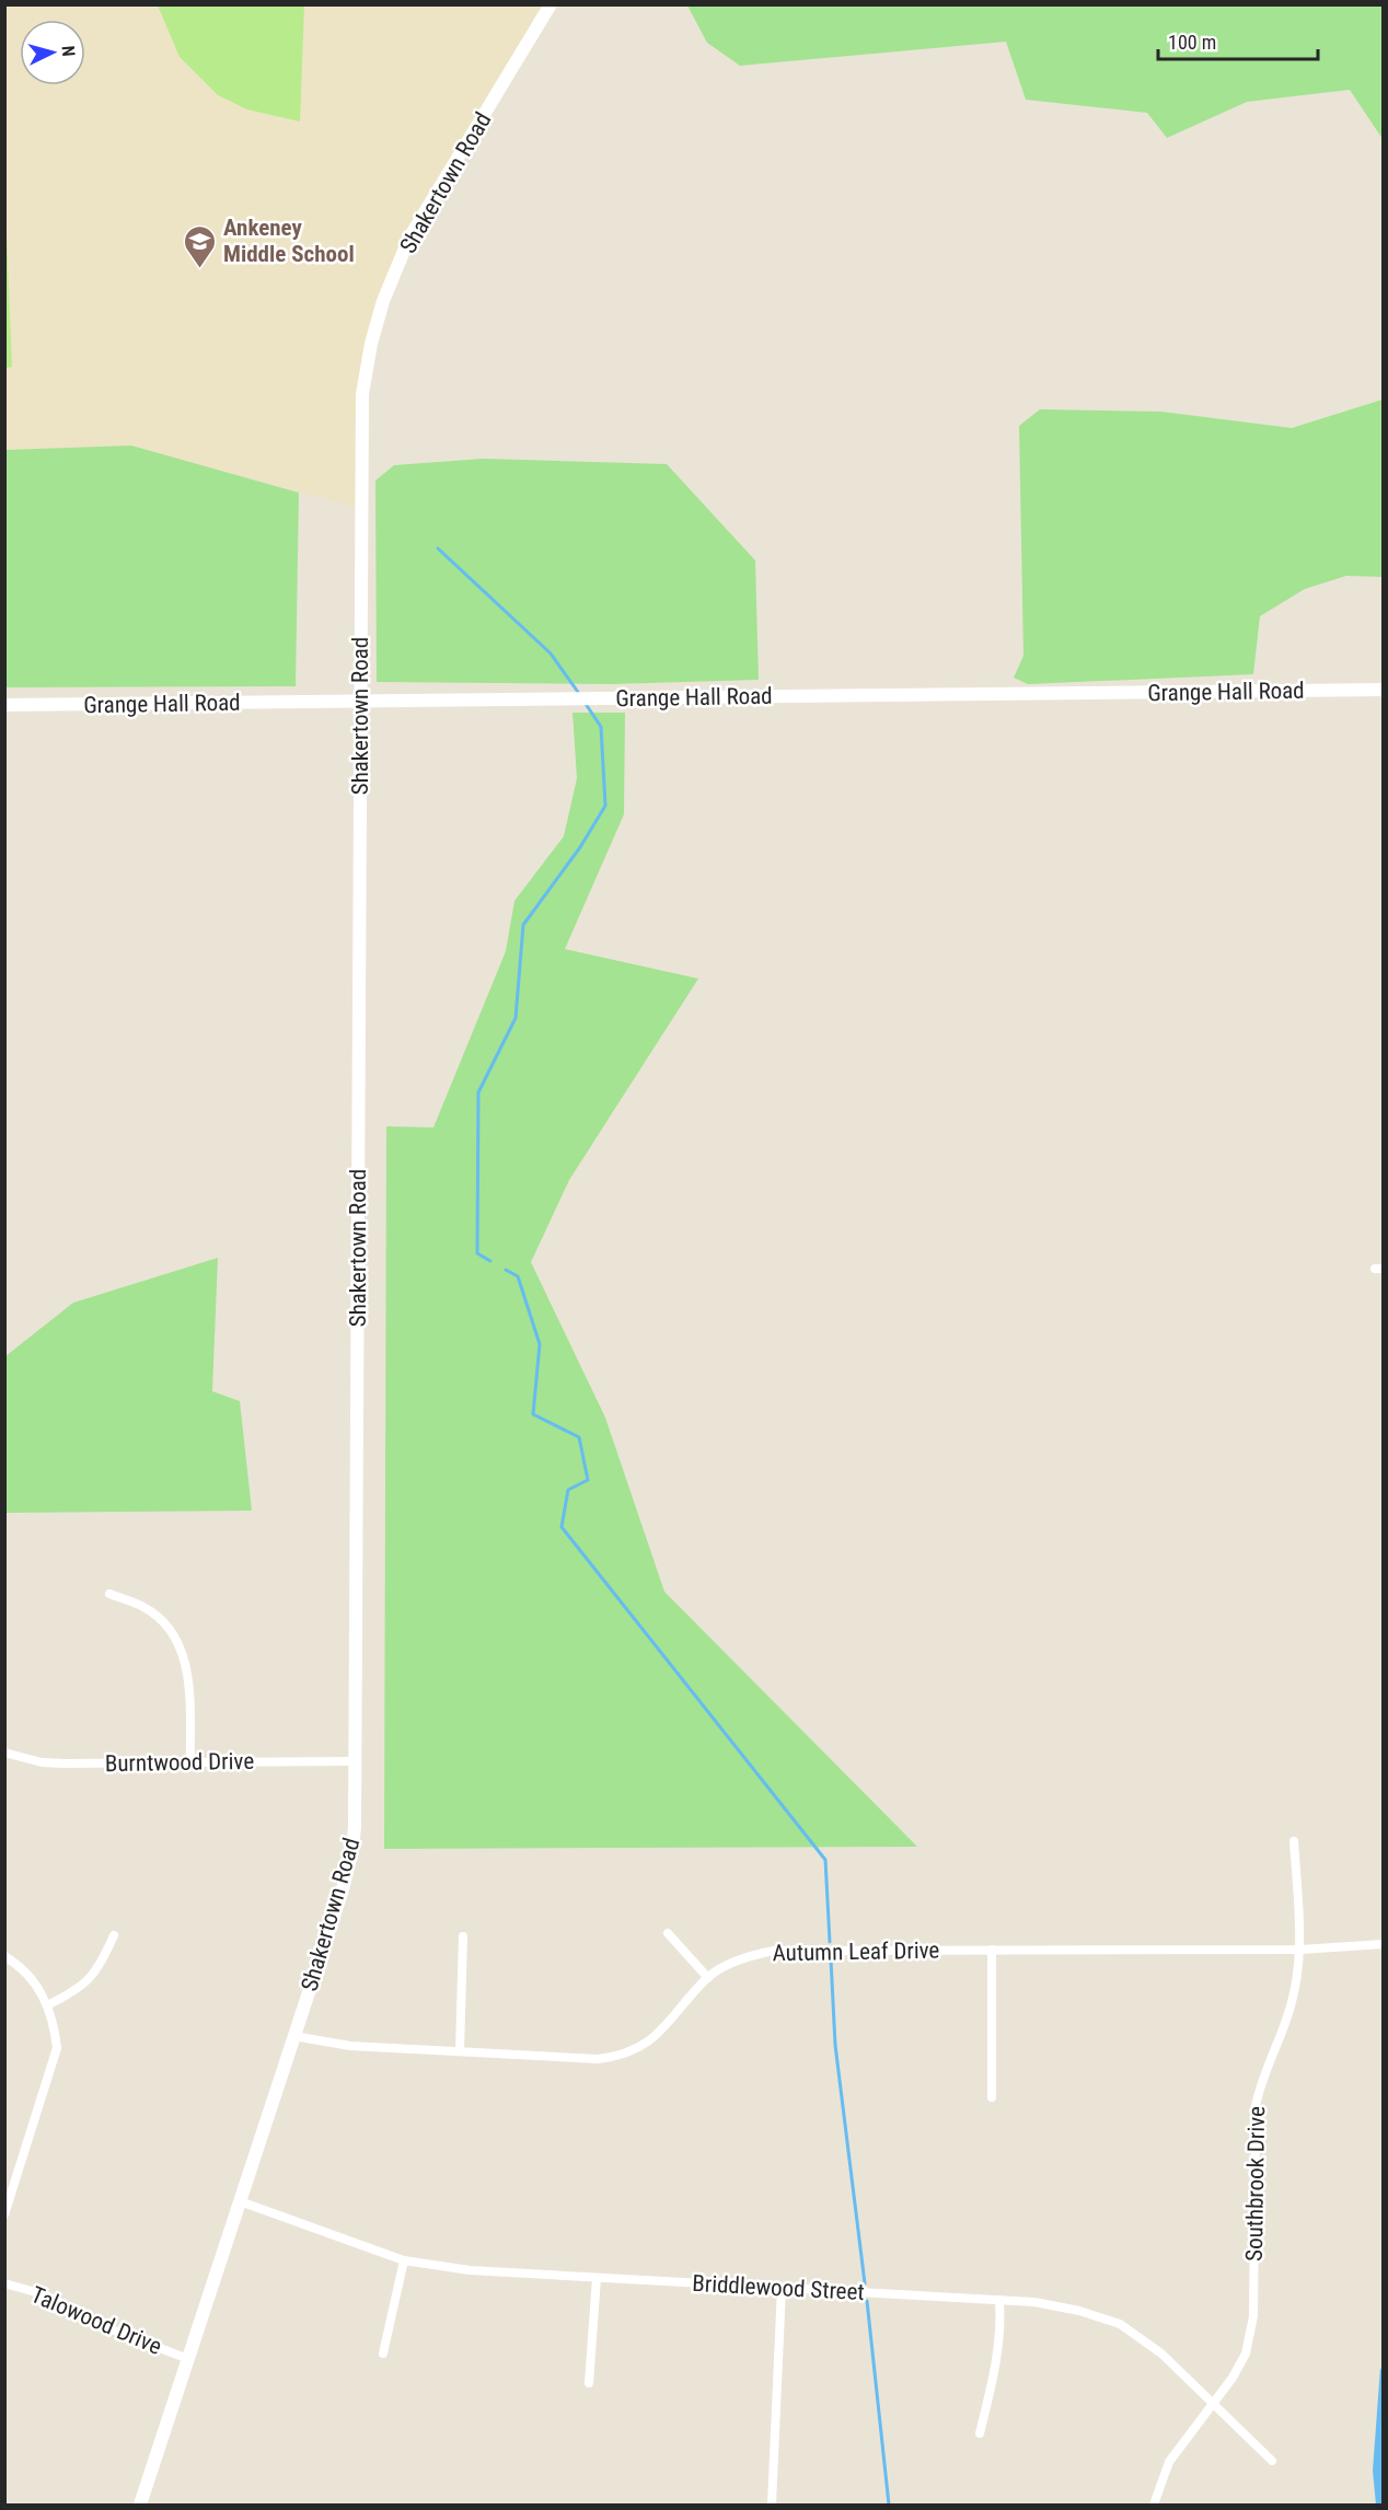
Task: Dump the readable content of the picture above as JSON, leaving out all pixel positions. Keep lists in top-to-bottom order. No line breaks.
{"streets":{"street":["Shakertown Road","Grange Hall Road","Burntwood Drive","Autumn Leaf Drive","Southbrook Drive","Briddlewood Street","Talowood Drive"]},"crossings":[["Shakertown Road","Grange Hall Road"],["Shakertown Road","Burntwood Drive"],["Shakertown Road","Autumn Leaf Drive"],["Shakertown Road","Briddlewood Street"],["Shakertown Road","Talowood Drive"],["Autumn Leaf Drive","Southbrook Drive"],["Southbrook Drive","Briddlewood Street"]],"places":{"school or university":["Ankeney Middle School"]},"scale_bar":"100 m","north":"right"}
